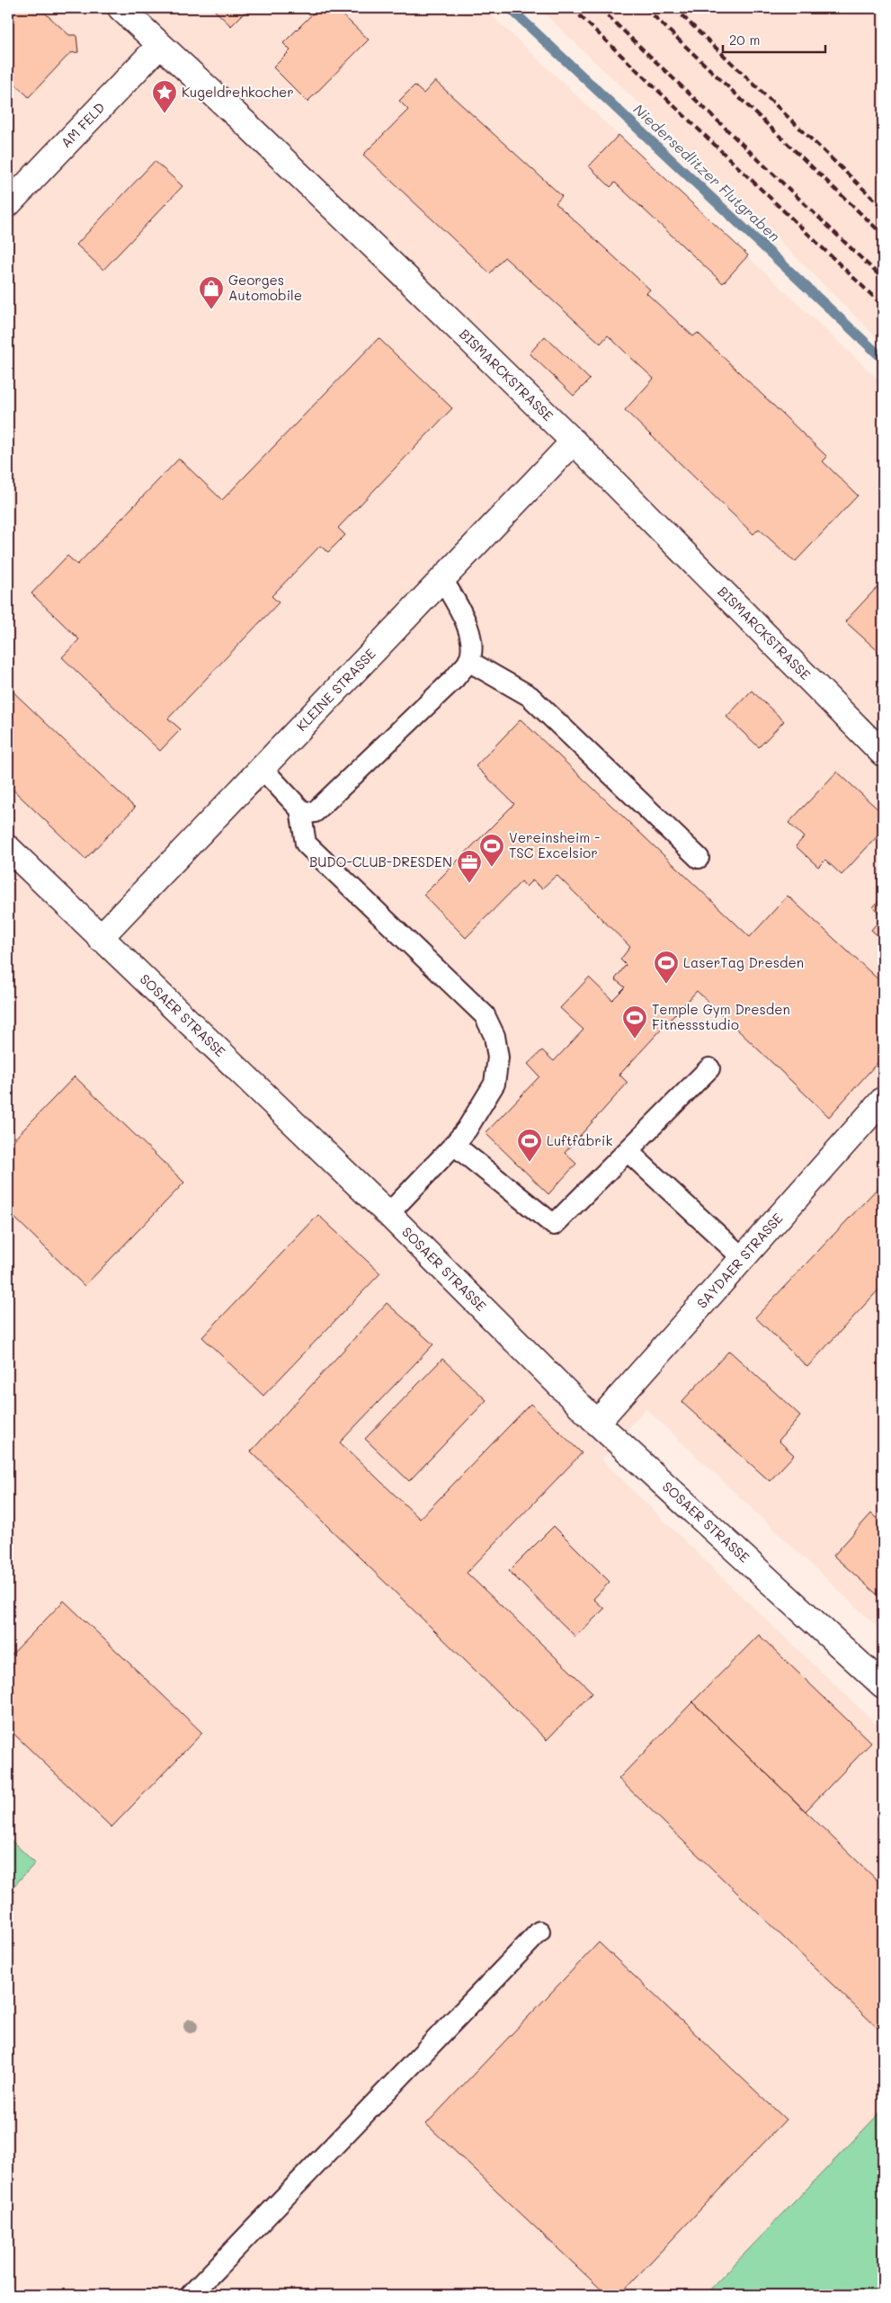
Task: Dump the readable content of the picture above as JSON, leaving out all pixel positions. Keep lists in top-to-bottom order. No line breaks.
{"streets":{"street":["AM FELD","BISMARCKSTRASSE","KLEINE STRASSE","SOSAER STRASSE","SAYDAER STRASSE"]},"crossings":[["AM FELD","BISMARCKSTRASSE"],["BISMARCKSTRASSE","KLEINE STRASSE"],["KLEINE STRASSE","SOSAER STRASSE"],["SOSAER STRASSE","SAYDAER STRASSE"]],"water":["Niedersedlitzer Flutgraben"],"places":{"place":["Kugeldrehkocher"],"shop":["Georges Automobile"],"sports":["Vereinsheim - TSC Excelsior","LaserTag Dresden","Temple Gym Dresden Fitnessstudio","Luftfabrik"],"office":["BUDO-CLUB-DRESDEN"]},"scale_bar":"20 m"}
